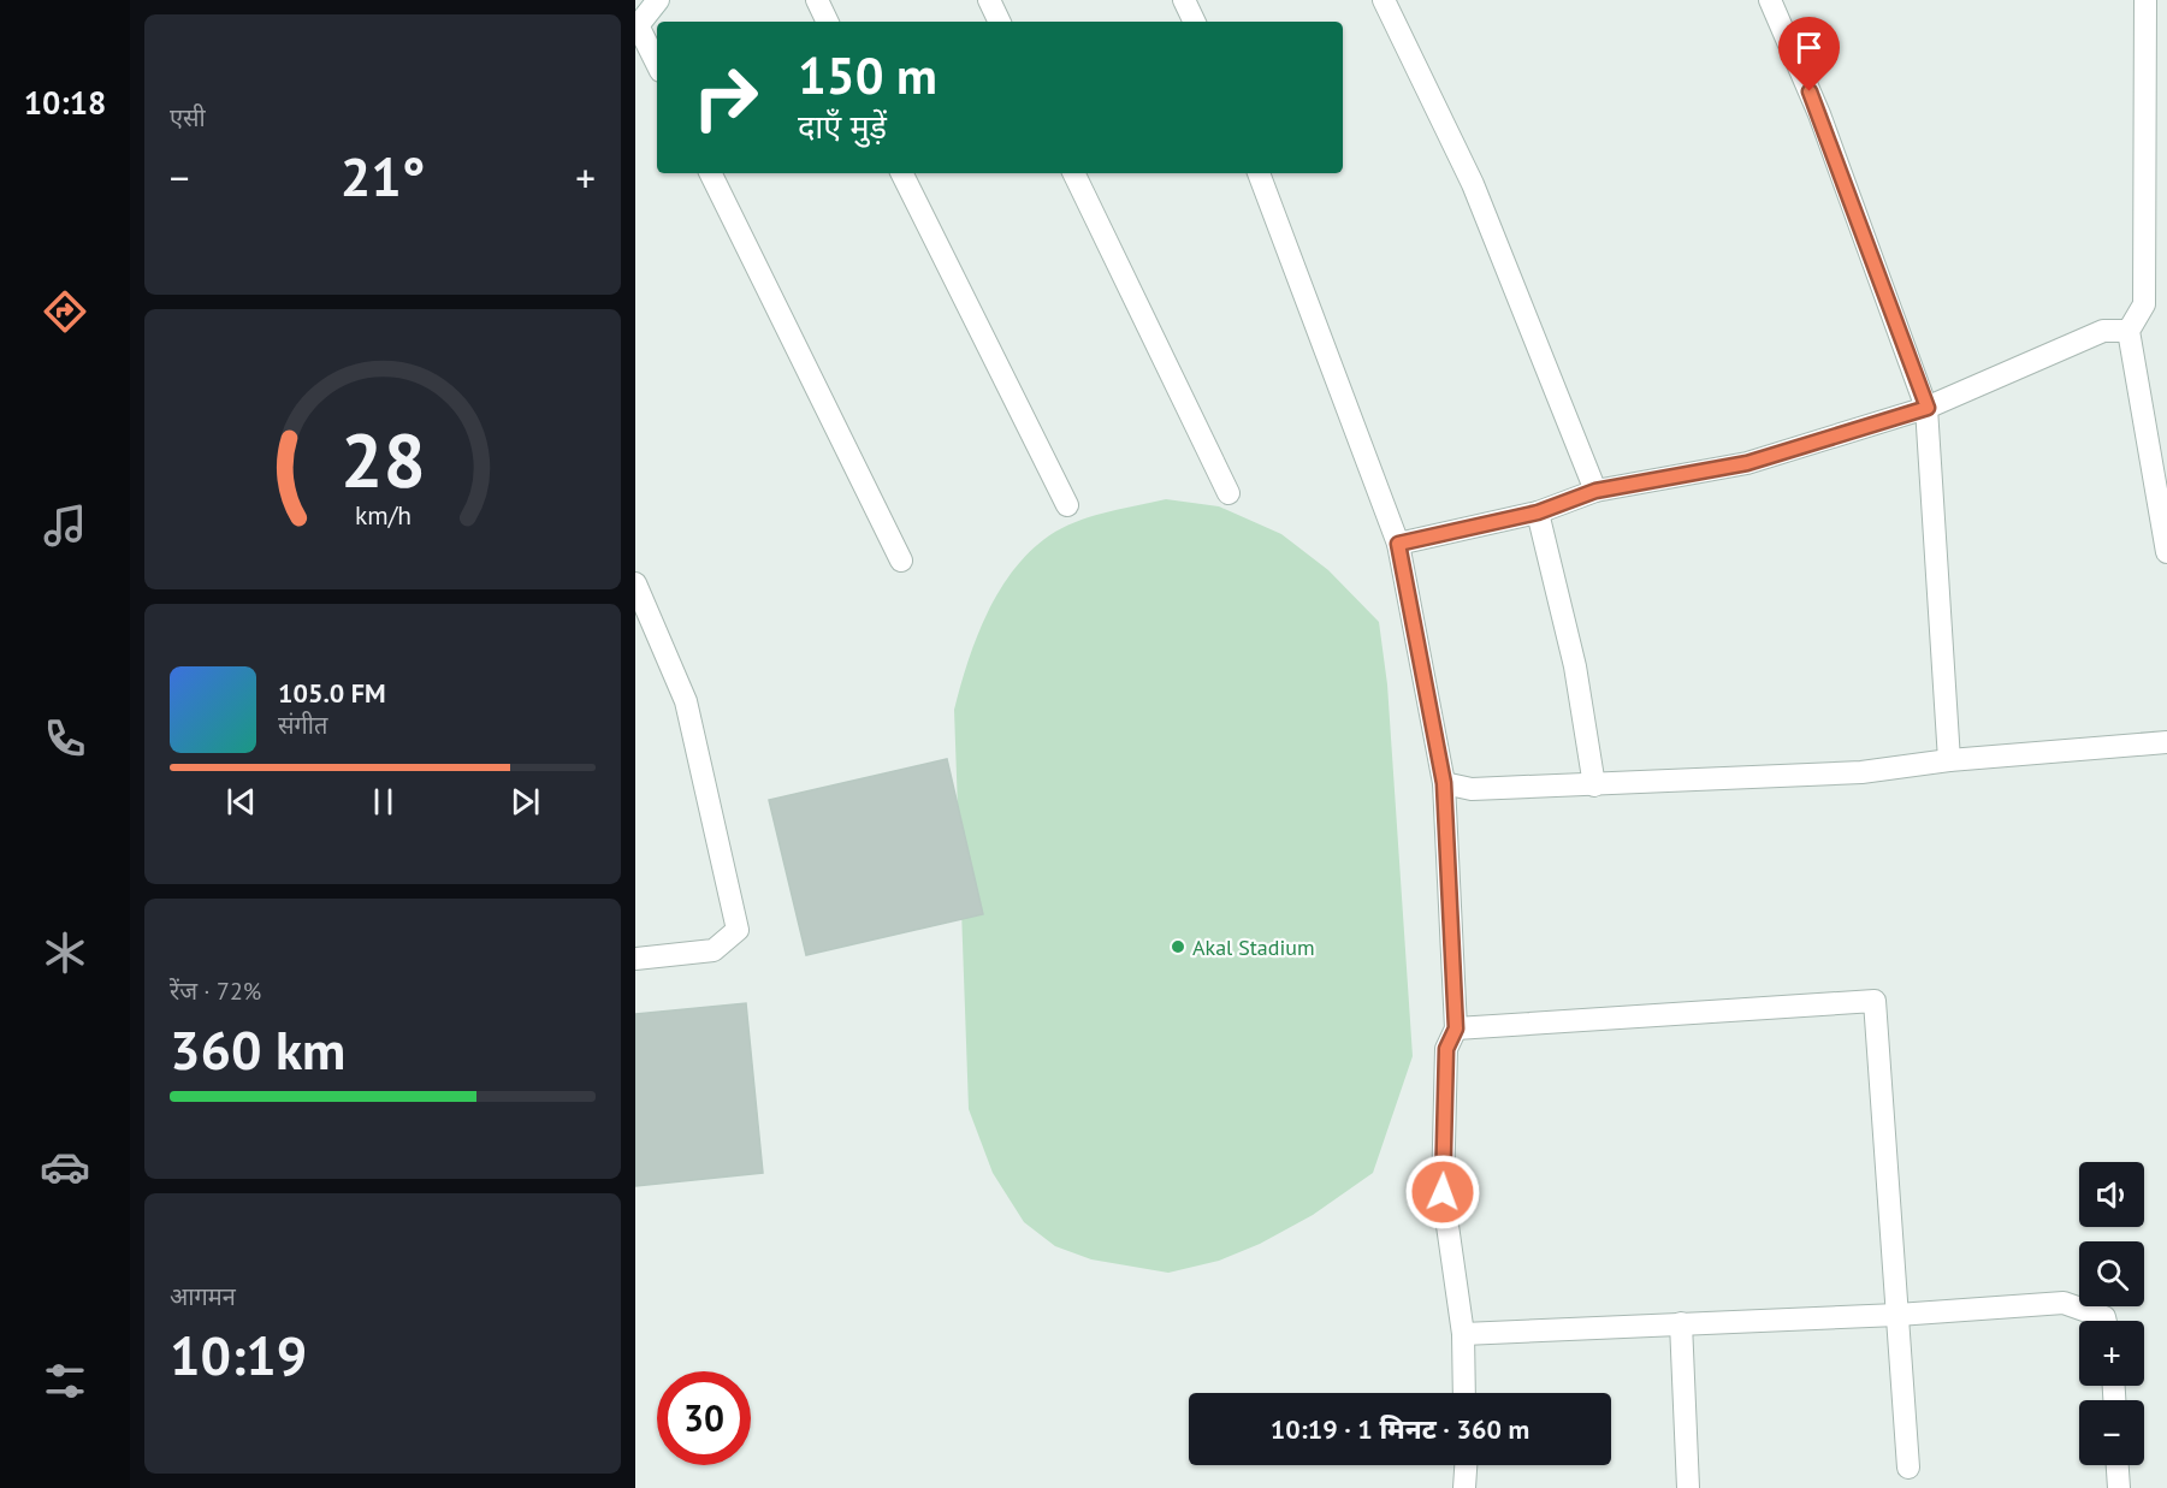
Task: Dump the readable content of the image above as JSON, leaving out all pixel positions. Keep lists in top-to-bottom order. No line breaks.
{"places":["Akal Stadium"],"page":{"tabs":"10:18","tile":["एसी",["रेंज · 72%","360 km"],["आगमन","10:19"]],"turn":["150 m","दाएँ मुड़ें"],"heat":["−","21°","+"],"song":["105.0 FM","संगीत"],"map_buttons":["+","−"],"limit":"30","trip":"10:19 · 1 मिनट · 360 m","gauge":["28","km/h"]}}
